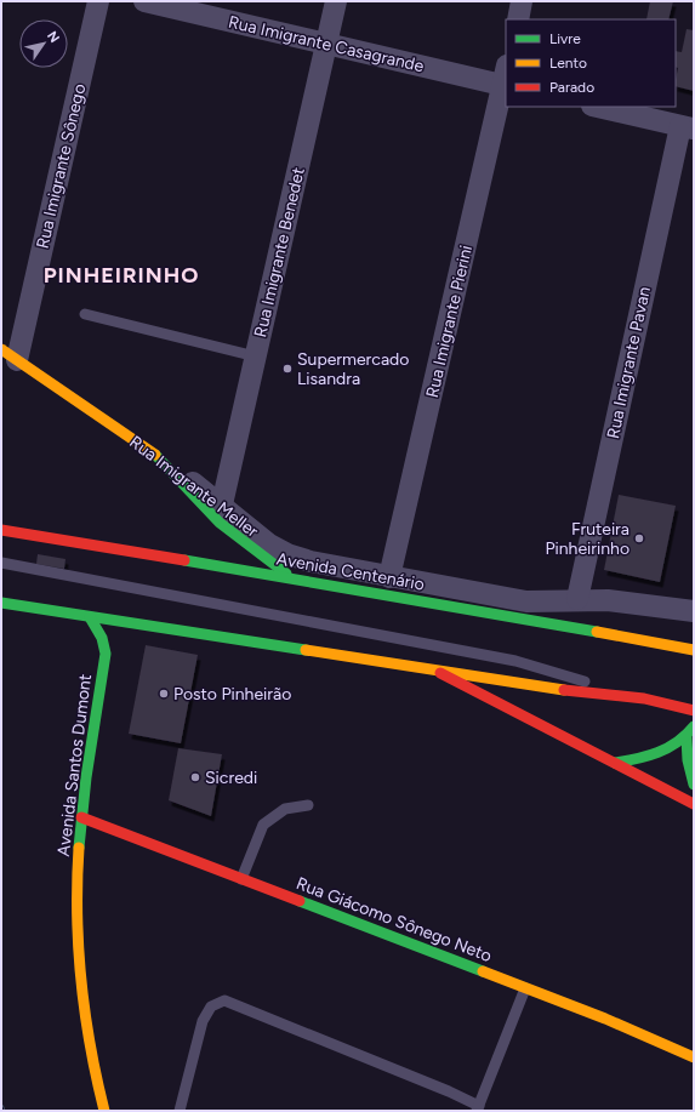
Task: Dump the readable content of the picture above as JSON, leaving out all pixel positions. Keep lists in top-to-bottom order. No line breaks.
{"streets":{"main road":["Rua Imigrante Meller","Avenida Centenário","Avenida Santos Dumont","Rua Giácomo Sônego Neto"],"street":["Rua Imigrante Casagrande","Rua Imigrante Sônego","Rua Imigrante Benedet","Rua Imigrante Pierini","Rua Imigrante Pavan"]},"crossings":[["Rua Imigrante Casagrande","Rua Imigrante Benedet"],["Rua Imigrante Casagrande","Rua Imigrante Pierini"],["Rua Imigrante Sônego","Rua Imigrante Meller"],["Rua Imigrante Benedet","Rua Imigrante Meller"],["Rua Imigrante Pierini","Rua Imigrante Meller"],["Rua Imigrante Pavan","Rua Imigrante Meller"],["Avenida Santos Dumont","Rua Giácomo Sônego Neto"]],"districts":["PINHEIRINHO"],"places":["Supermercado Lisandra","Fruteira Pinheirinho","Posto Pinheirão","Sicredi"],"legend":["Livre","Lento","Parado"],"north":"top right"}
